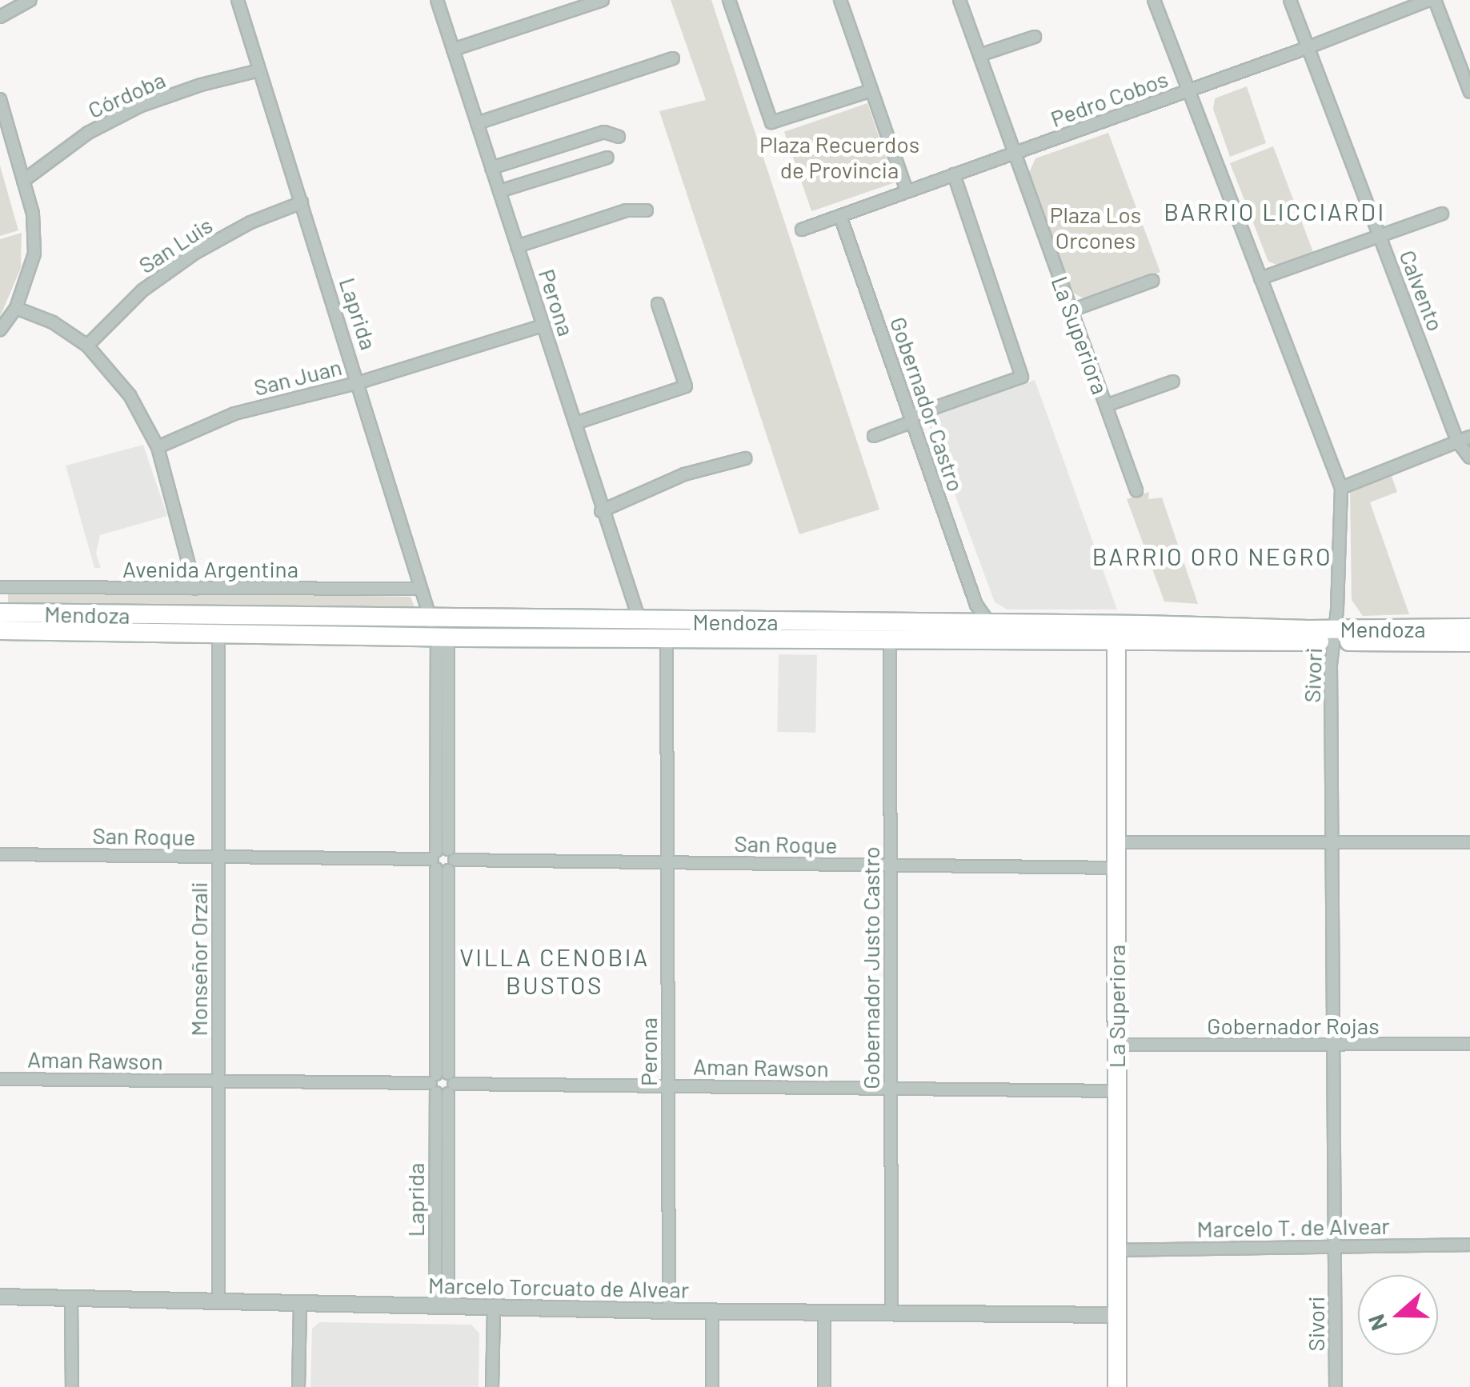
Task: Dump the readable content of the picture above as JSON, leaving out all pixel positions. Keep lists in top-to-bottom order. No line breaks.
{"streets":{"main road":["La Superiora","Mendoza"],"street":["Córdoba","Pedro Cobos","San Luis","Calvento","Perona","Laprida","San Juan","Gobernador Castro","Avenida Argentina","Sivori","San Roque","Monseñor Orzali","Gobernador Justo Castro","Gobernador Rojas","Aman Rawson","Marcelo T. de Alvear","Marcelo Torcuato de Alvear"]},"crossings":[["Córdoba","Laprida"],["Pedro Cobos","Calvento"],["Pedro Cobos","La Superiora"],["Pedro Cobos","Gobernador Castro"],["Pedro Cobos","Sivori"],["San Luis","Laprida"],["Perona","San Juan"],["Perona","Mendoza"],["Perona","San Roque"],["Perona","Aman Rawson"],["Perona","Marcelo Torcuato de Alvear"],["Laprida","San Juan"],["Laprida","Avenida Argentina"],["Laprida","Mendoza"],["Laprida","San Roque"],["Laprida","Aman Rawson"],["Laprida","Marcelo Torcuato de Alvear"],["La Superiora","Mendoza"],["La Superiora","San Roque"],["La Superiora","Gobernador Rojas"],["La Superiora","Aman Rawson"],["La Superiora","Marcelo T. de Alvear"],["La Superiora","Marcelo Torcuato de Alvear"],["Gobernador Castro","Mendoza"],["Mendoza","Sivori"],["Mendoza","Monseñor Orzali"],["Mendoza","Gobernador Justo Castro"],["Sivori","Gobernador Rojas"],["Sivori","Marcelo T. de Alvear"],["San Roque","Monseñor Orzali"],["San Roque","Gobernador Justo Castro"],["Monseñor Orzali","Aman Rawson"],["Monseñor Orzali","Marcelo Torcuato de Alvear"],["Gobernador Justo Castro","Aman Rawson"],["Gobernador Justo Castro","Marcelo Torcuato de Alvear"]],"districts":["BARRIO LICCIARDI","BARRIO ORO NEGRO","VILLA CENOBIA BUSTOS"],"parks":["Plaza Recuerdos de Provincia","Plaza Los Orcones"],"north":"left"}
